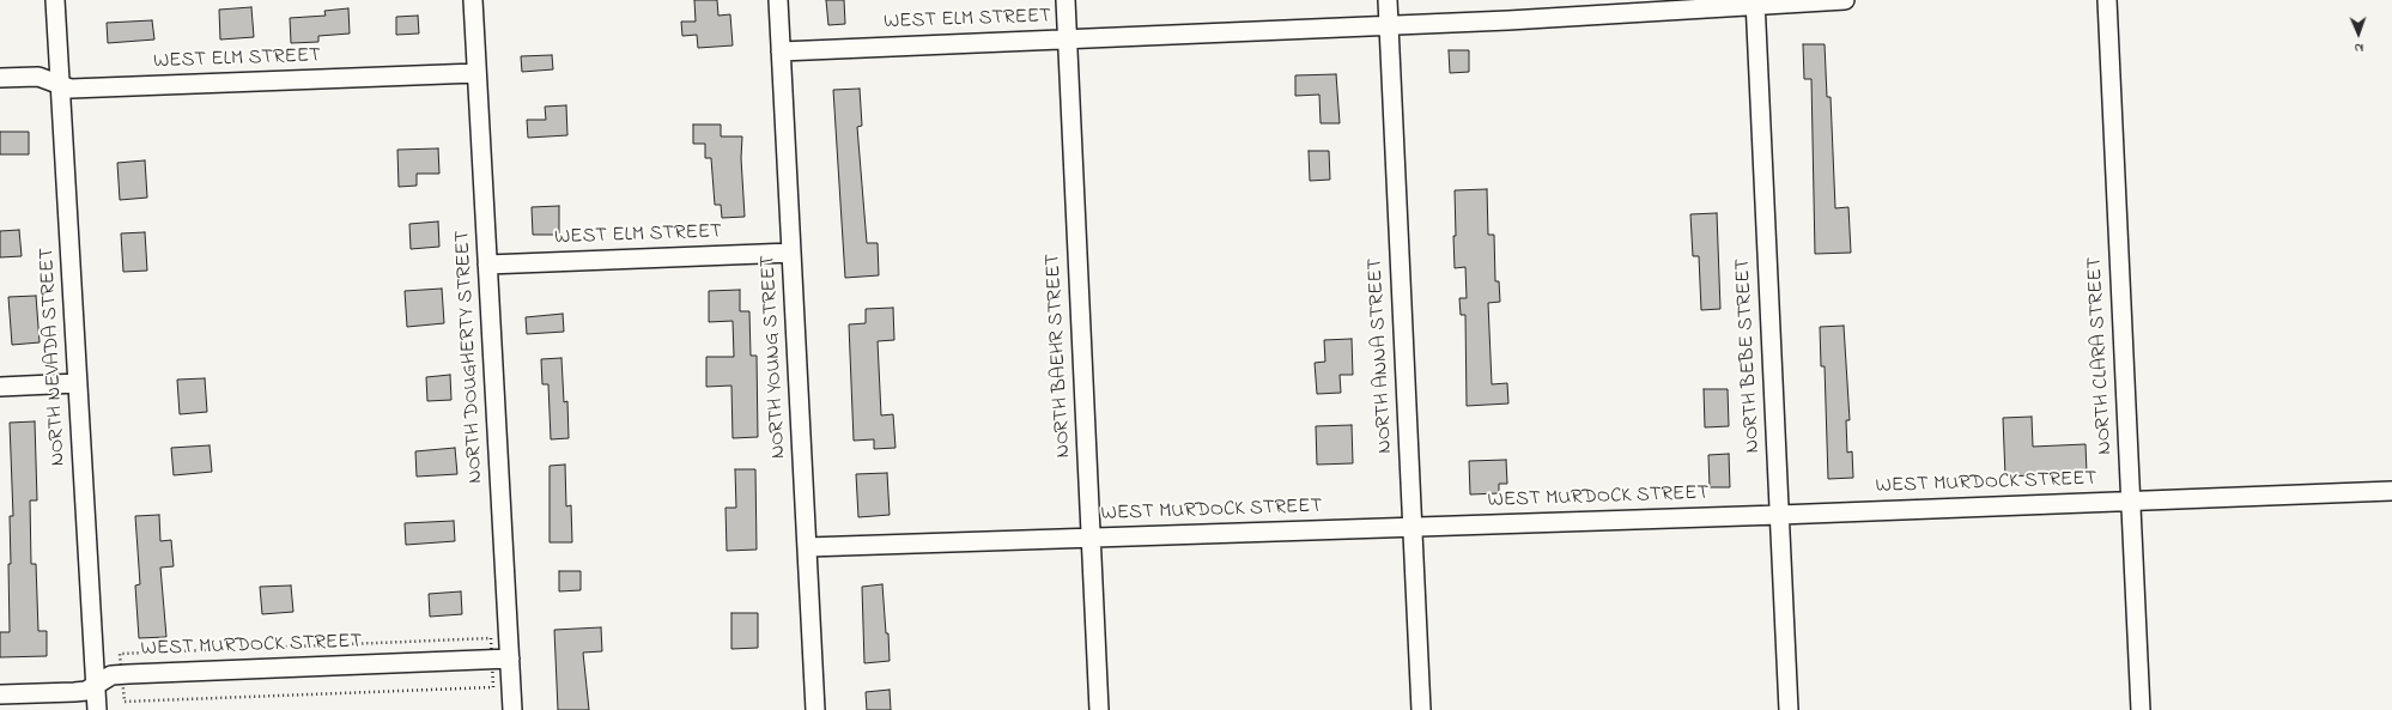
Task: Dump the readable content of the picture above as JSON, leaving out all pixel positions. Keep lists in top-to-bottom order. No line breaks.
{"streets":{"street":["WEST ELM STREET","NORTH BAEHR STREET","NORTH ANNA STREET","NORTH BEBE STREET","NORTH CLARA STREET","NORTH NEVADA STREET","NORTH DOUGHERTY STREET","NORTH YOUNG STREET","WEST MURDOCK STREET"]},"crossings":[["WEST ELM STREET","NORTH BAEHR STREET"],["WEST ELM STREET","NORTH ANNA STREET"],["WEST ELM STREET","NORTH BEBE STREET"],["WEST ELM STREET","NORTH NEVADA STREET"],["WEST ELM STREET","NORTH DOUGHERTY STREET"],["WEST ELM STREET","NORTH YOUNG STREET"],["NORTH BAEHR STREET","WEST MURDOCK STREET"],["NORTH ANNA STREET","WEST MURDOCK STREET"],["NORTH BEBE STREET","WEST MURDOCK STREET"],["NORTH CLARA STREET","WEST MURDOCK STREET"],["NORTH NEVADA STREET","WEST MURDOCK STREET"],["NORTH DOUGHERTY STREET","WEST MURDOCK STREET"],["NORTH YOUNG STREET","WEST MURDOCK STREET"]],"north":"bottom"}
